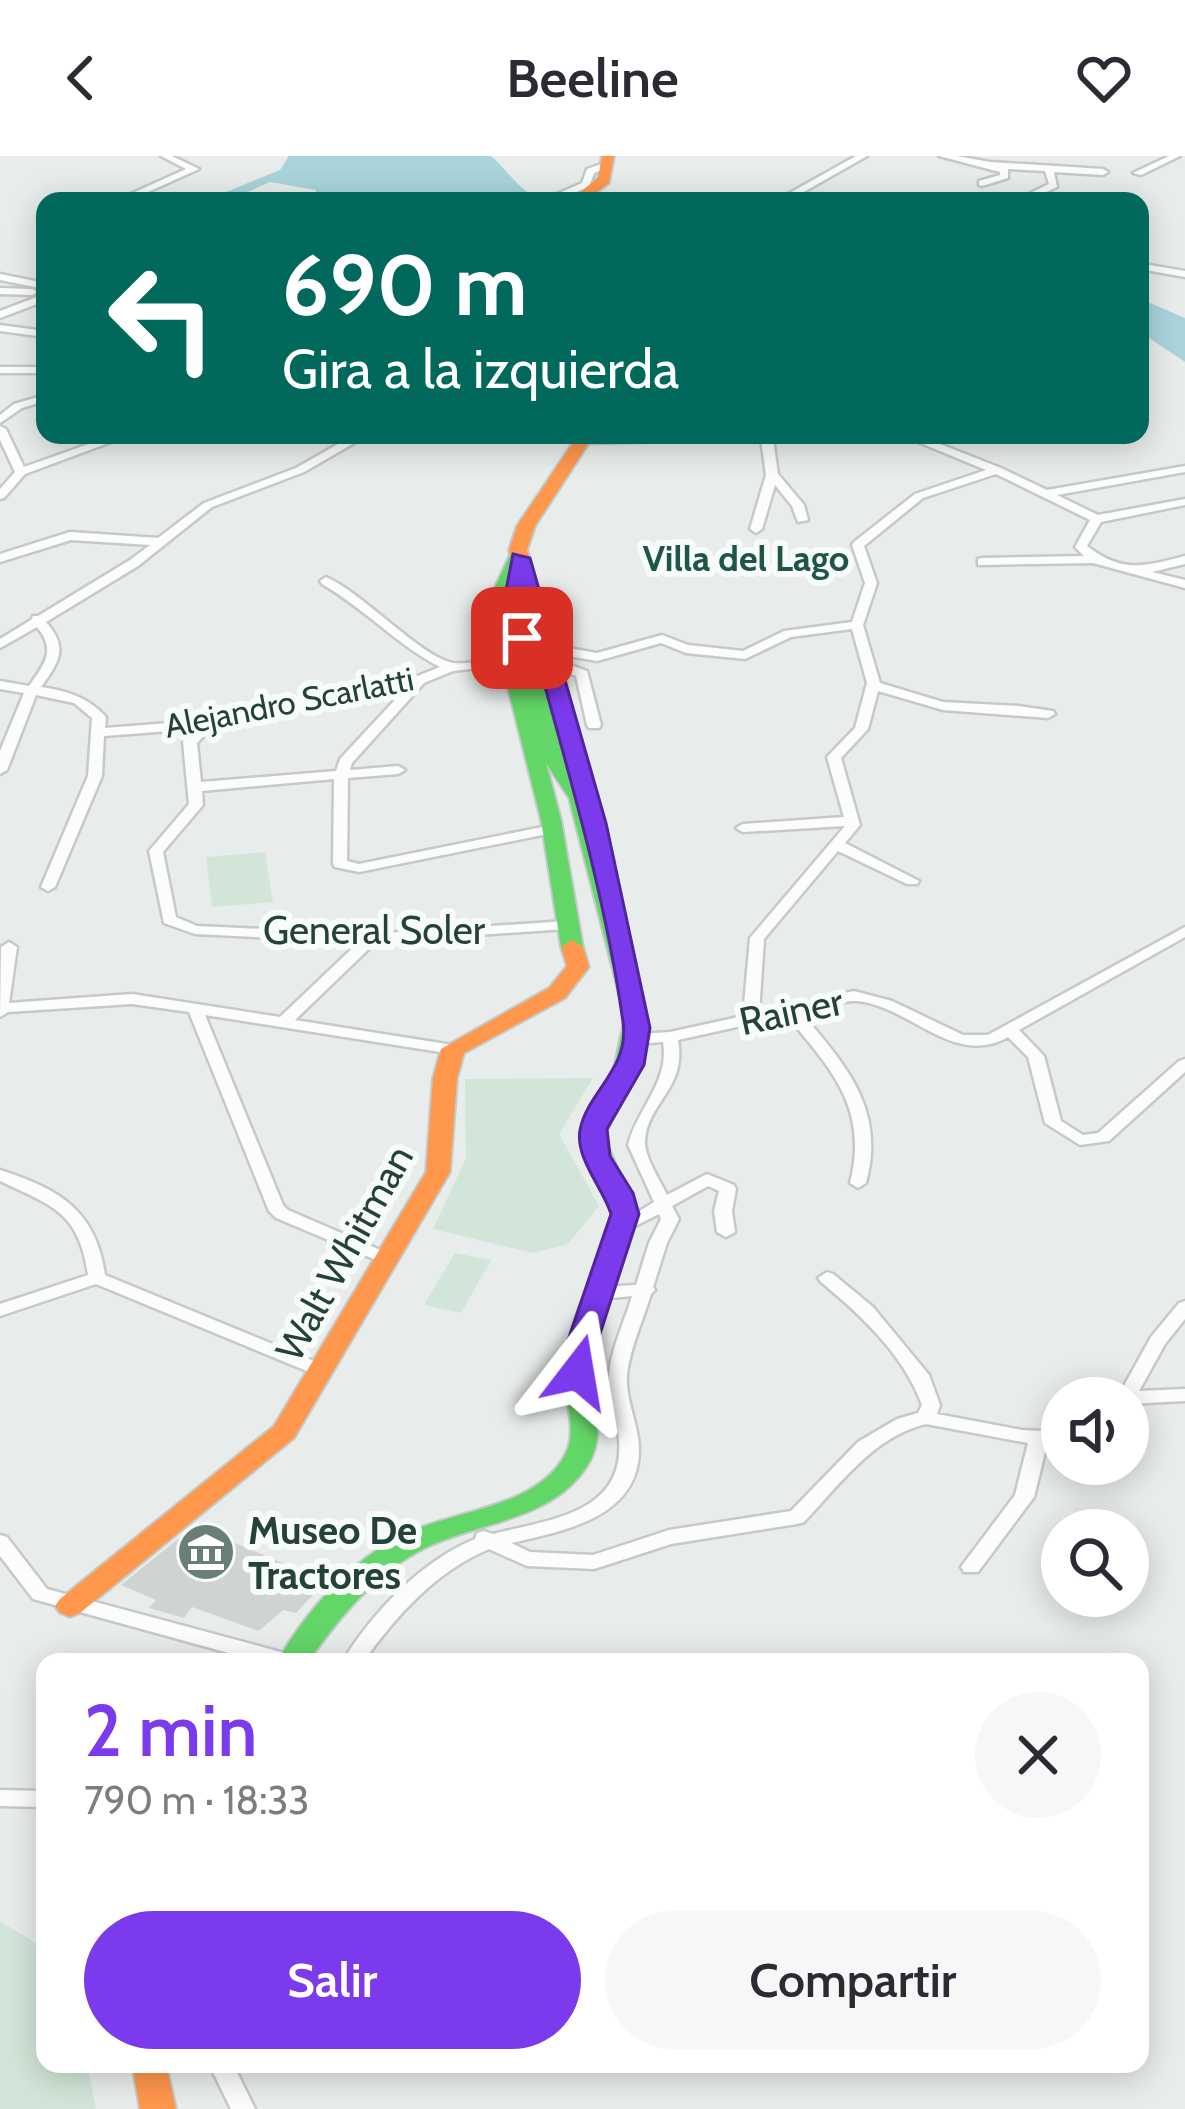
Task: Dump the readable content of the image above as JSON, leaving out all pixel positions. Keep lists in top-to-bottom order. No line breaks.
{"streets":{"main road":["Walt Whitman"],"street":["Alejandro Scarlatti","General Soler","Rainer"]},"districts":["Villa del Lago"],"places":{"museum":["Museo De Tractores"]},"page":{"header":"Beeline","turn":["690 m","Gira a la izquierda"],"heading":["2 min","790 m · 18:33"],"buttons":["Salir","Compartir"]}}
